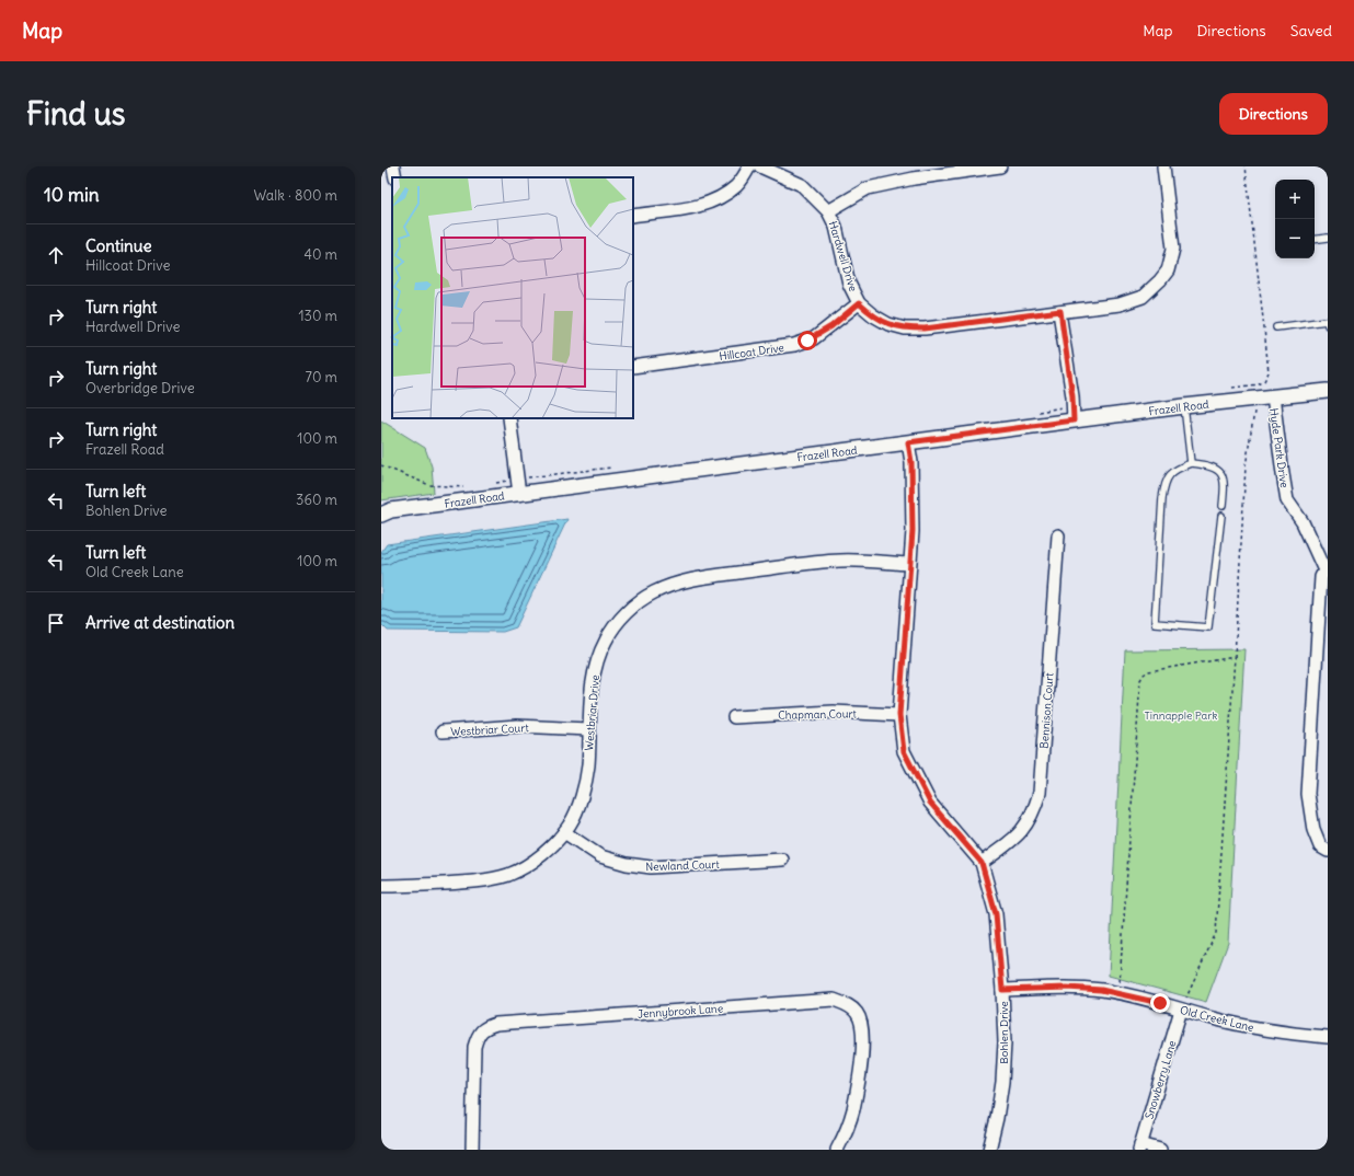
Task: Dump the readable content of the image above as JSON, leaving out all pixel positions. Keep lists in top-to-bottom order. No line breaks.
{"streets":{"street":["Hardwell Drive","Hillcoat Drive","Frazell Road","Hyde Park Drive","Bennison Court","Westbriar Drive","Chapman Court","Westbriar Court","Newland Court","Jennybrook Lane","Old Creek Lane","Bohlen Drive","Snowberry Lane"]},"crossings":[["Hardwell Drive","Hillcoat Drive"],["Frazell Road","Hyde Park Drive"],["Frazell Road","Bohlen Drive"],["Bennison Court","Bohlen Drive"],["Westbriar Drive","Westbriar Court"],["Westbriar Drive","Newland Court"],["Westbriar Drive","Bohlen Drive"],["Chapman Court","Bohlen Drive"],["Old Creek Lane","Bohlen Drive"],["Old Creek Lane","Snowberry Lane"]],"parks":["Tinnapple Park"],"page":{"header":"Map","nav":["Map","Directions","Saved"],"buttons":"Directions","title":"Find us","heading":["10 min","Walk · 800 m"],"map_buttons":["+","−"],"list":[["Continue","Hillcoat Drive","40 m"],["Turn right","Hardwell Drive","130 m"],["Turn right","Overbridge Drive","70 m"],["Turn right","Frazell Road","100 m"],["Turn left","Bohlen Drive","360 m"],["Turn left","Old Creek Lane","100 m"],"Arrive at destination"]}}
